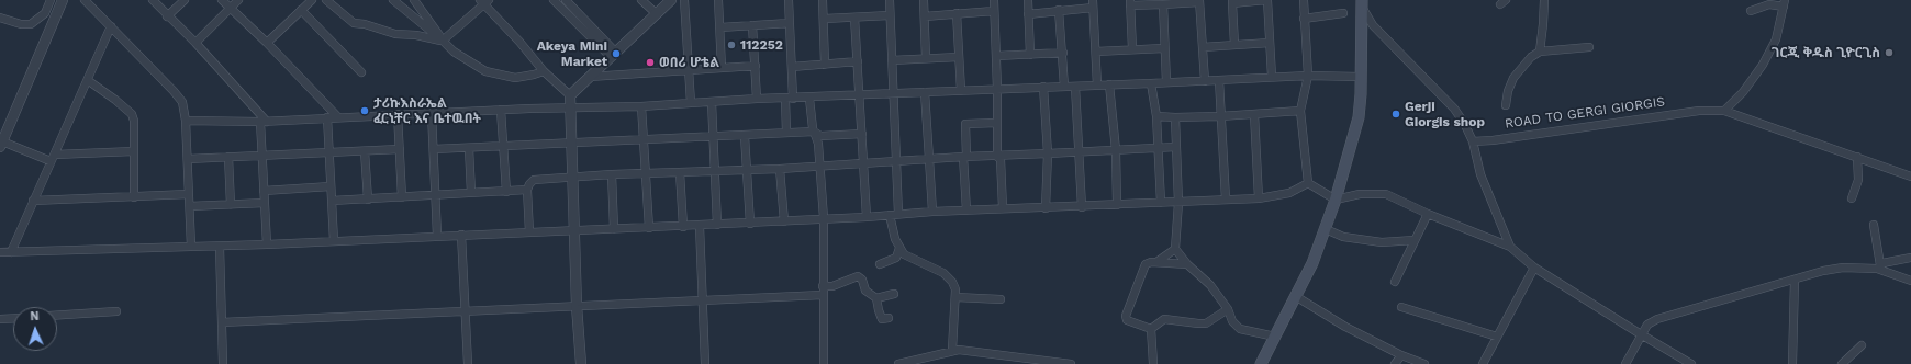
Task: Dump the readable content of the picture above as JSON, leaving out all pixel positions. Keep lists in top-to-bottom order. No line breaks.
{"streets":{"street":["ROAD TO GERGI GIORGIS"]},"places":["112252","ገርጂ ቅዱስ ጊዮርጊስ","Akeya Mini Market","ወበሪ ሆቴል","ታሪኩእስራኤል ፈርኒቸር እና ቤተዉበት","Gerji Giorgis shop"],"north":"top"}
